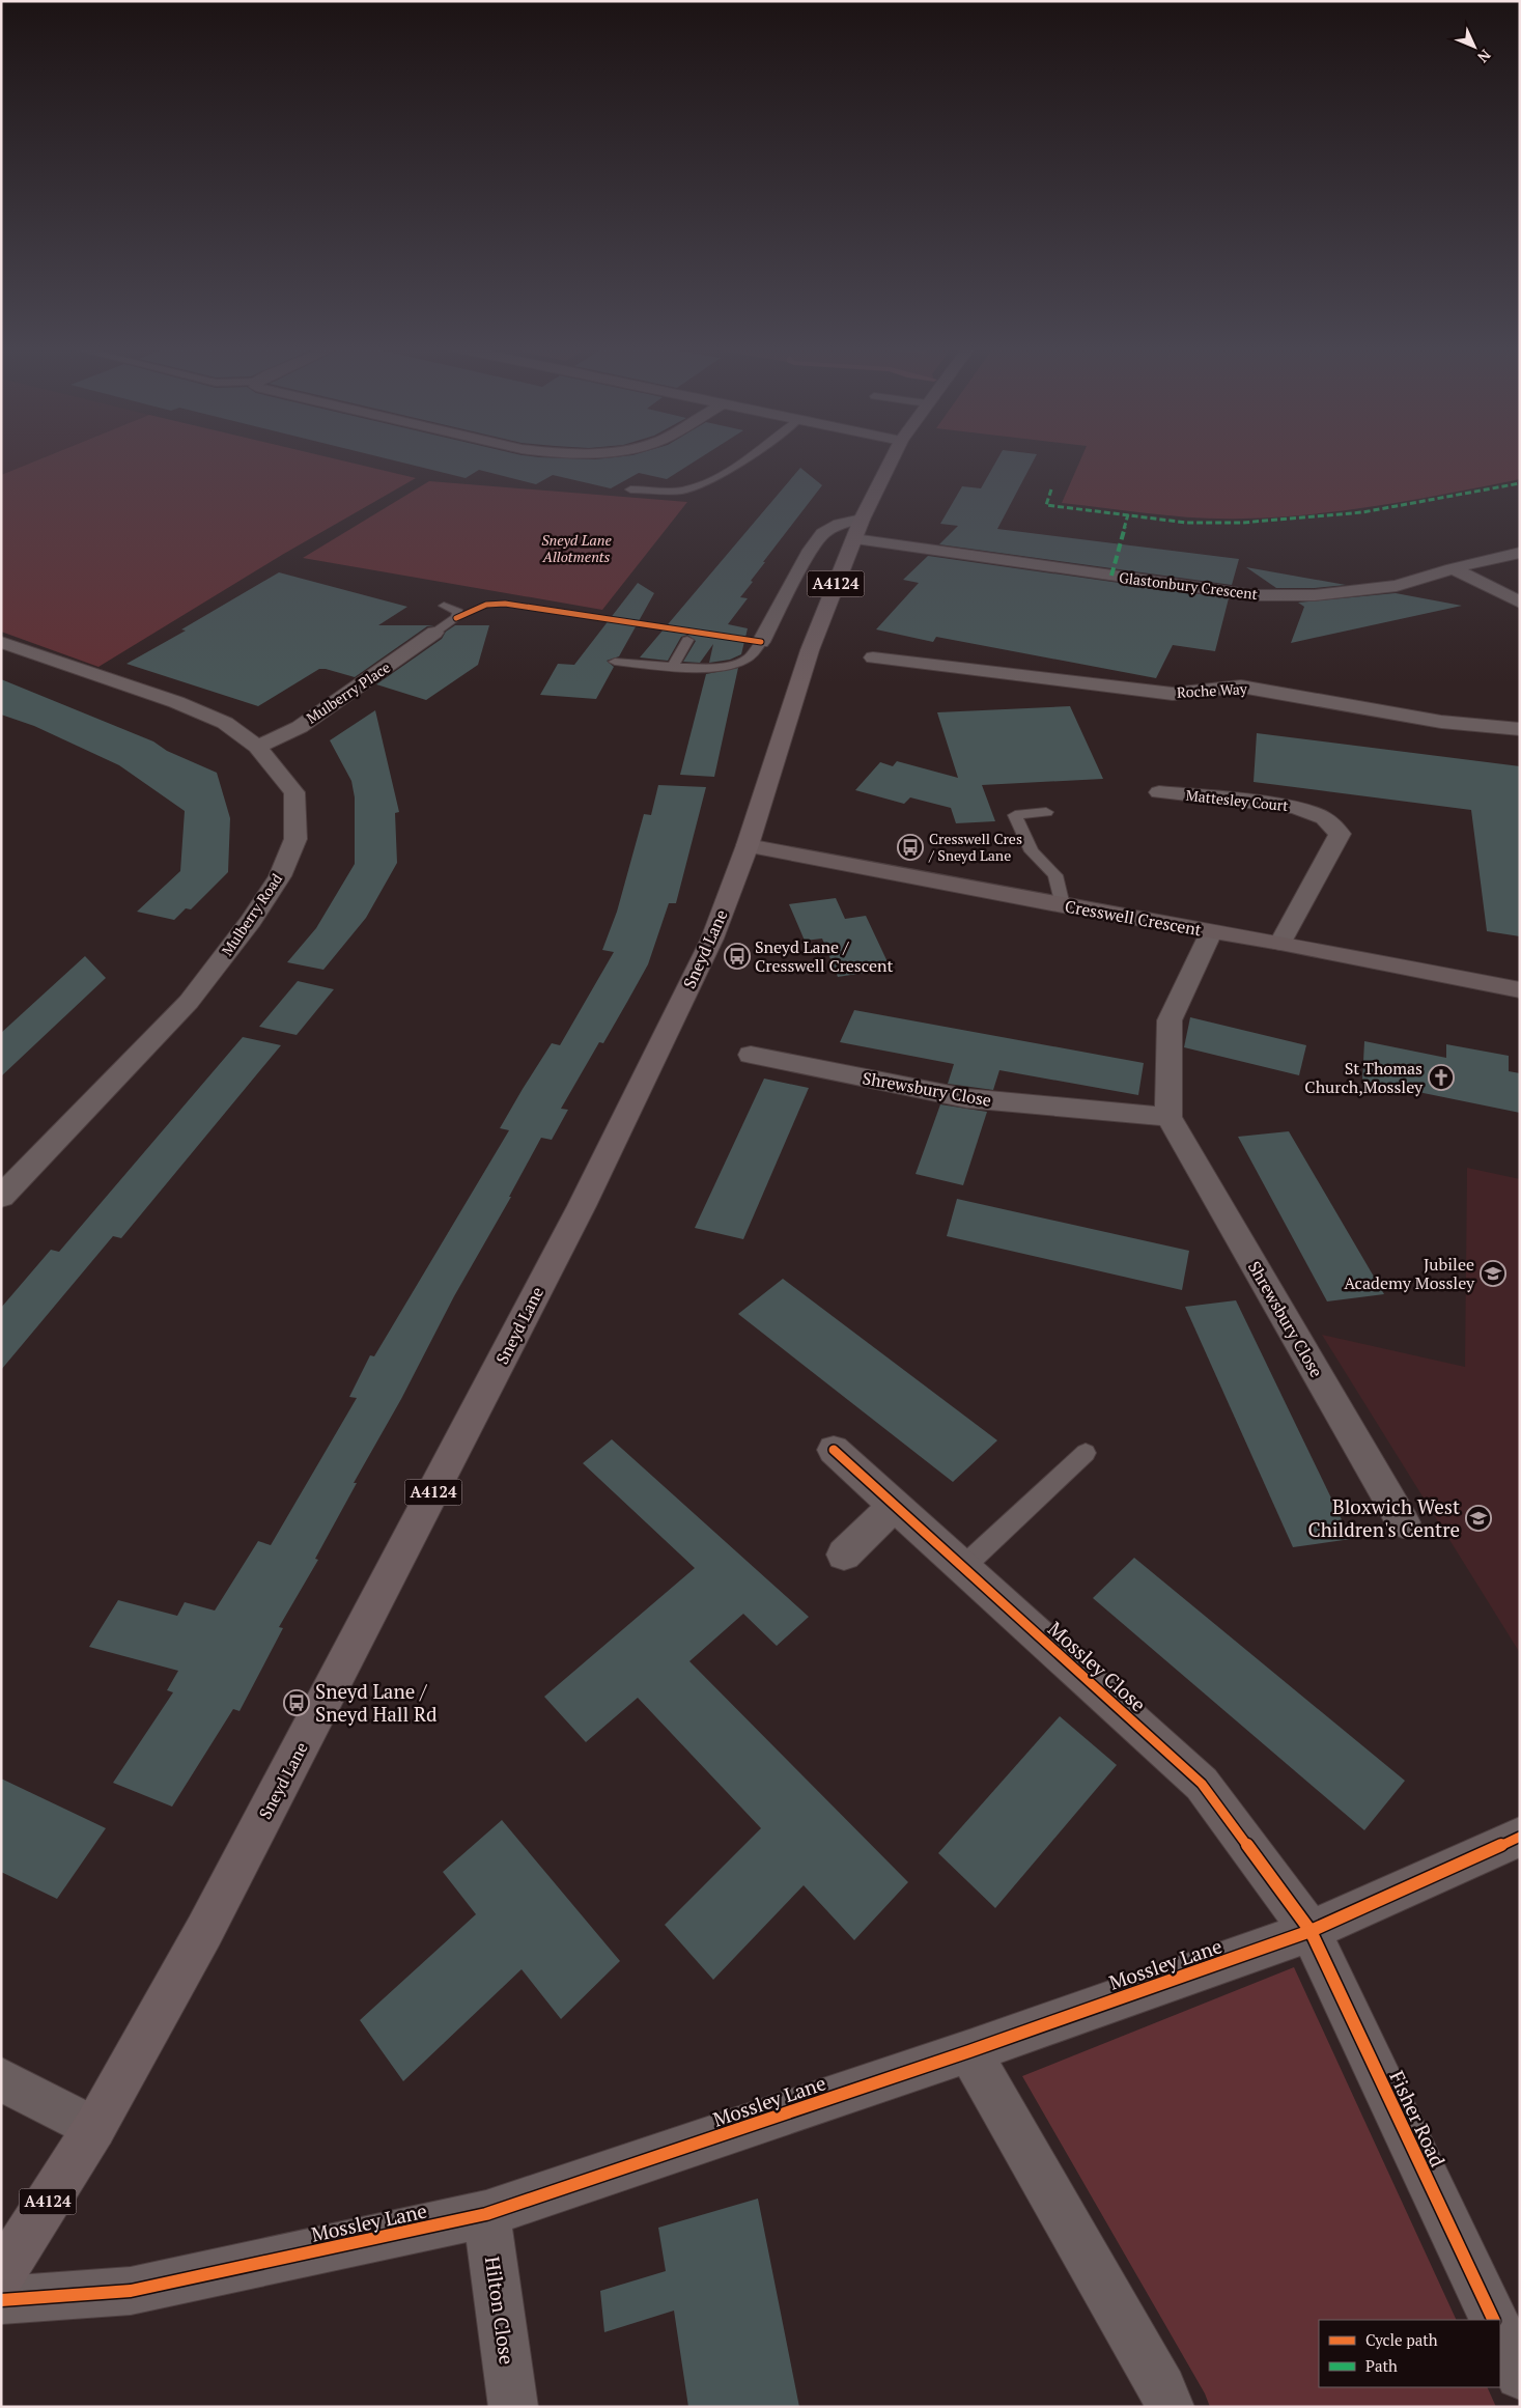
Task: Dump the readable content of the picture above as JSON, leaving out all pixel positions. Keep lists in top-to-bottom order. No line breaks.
{"streets":{"main road":["A4124","Sneyd Lane"],"street":["Glastonbury Crescent","Roche Way","Mulberry Place","Mattesley Court","Mulberry Road","Cresswell Crescent","Shrewsbury Close","Mossley Close","Mossley Lane","Fisher Road","Hilton Close"]},"crossings":[["Glastonbury Crescent","Sneyd Lane"],["Mulberry Place","Mulberry Road"],["Mattesley Court","Cresswell Crescent"],["Cresswell Crescent","Sneyd Lane"],["Mossley Close","Mossley Lane"],["Mossley Close","Fisher Road"],["Mossley Lane","Fisher Road"],["Mossley Lane","Hilton Close"]],"parks":["Sneyd Lane Allotments"],"places":{"bus stop":["Cresswell Cres / Sneyd Lane","Sneyd Lane / Cresswell Crescent","Sneyd Lane / Sneyd Hall Rd"],"church":["St Thomas Church,Mossley"],"school or university":["Jubilee Academy Mossley","Bloxwich West Children's Centre"]},"legend":["Cycle path","Path"],"north":"bottom right"}
